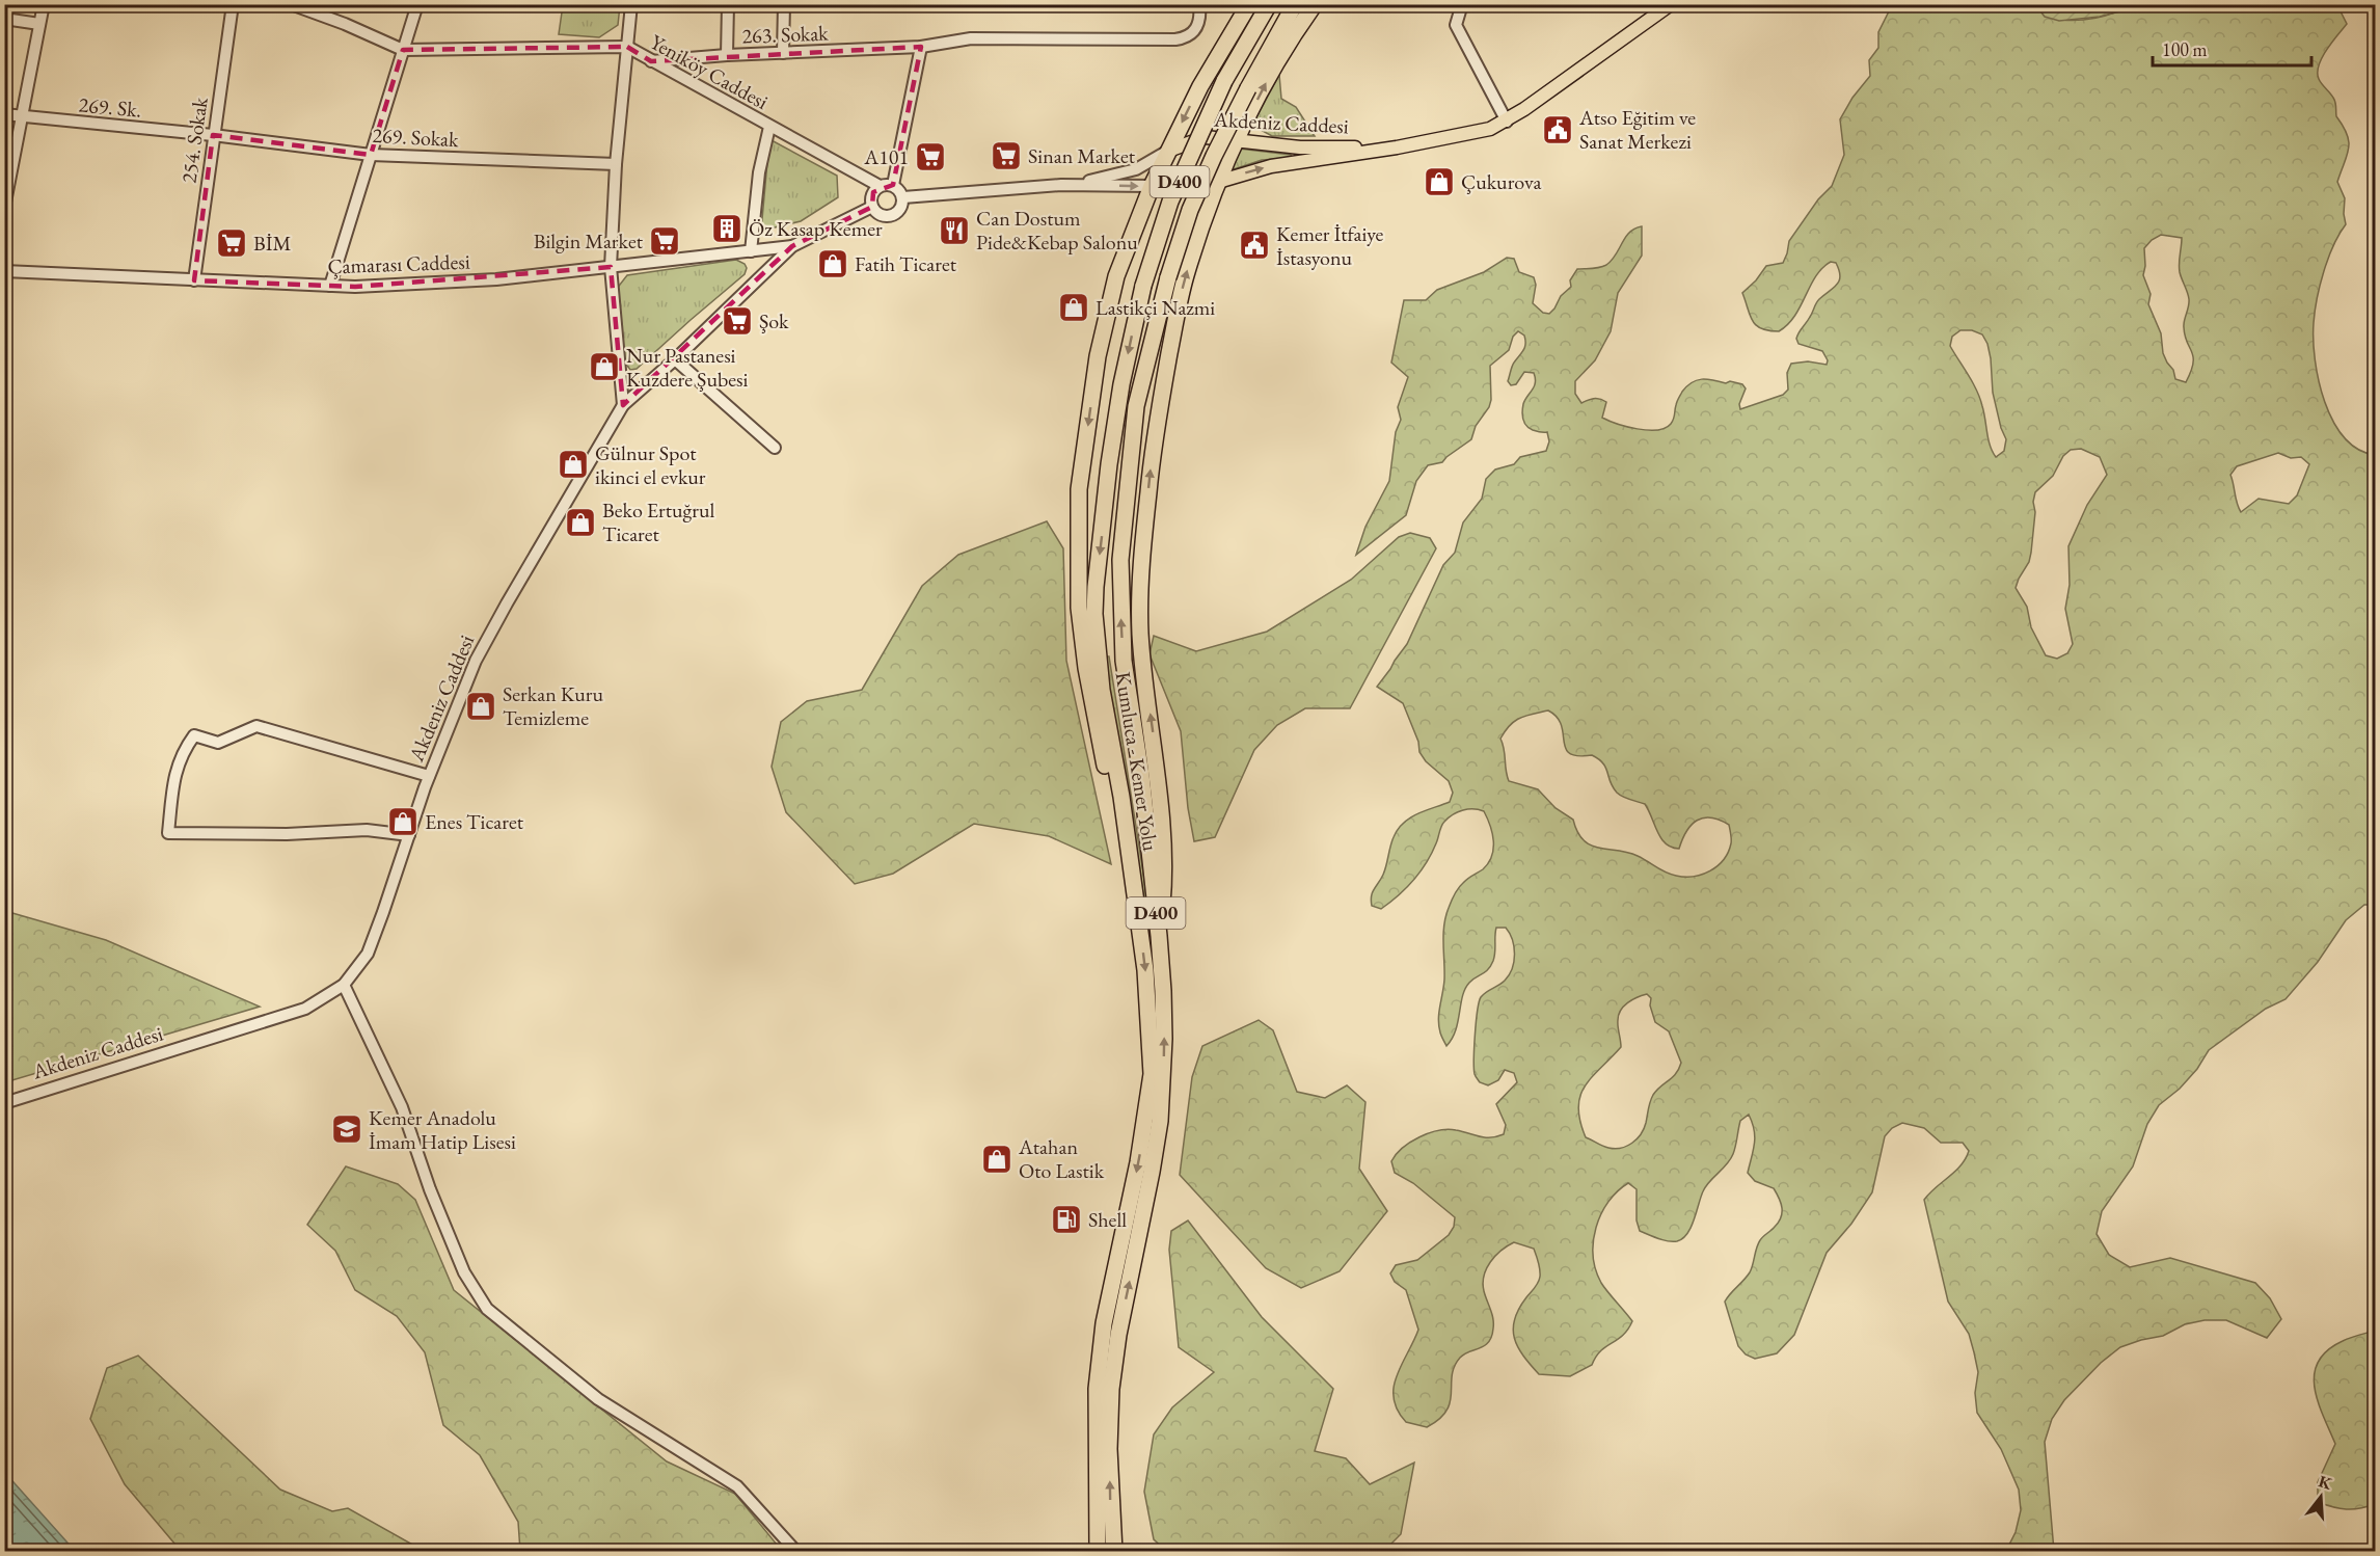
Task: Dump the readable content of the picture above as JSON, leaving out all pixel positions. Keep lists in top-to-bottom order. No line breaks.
{"streets":{"highway":["D400","Kumluca - Kemer Yolu"],"main road":["Akdeniz Caddesi"],"street":["263. Sokak","Yeniköy Caddesi","269. Sk.","269. Sokak","254. Sokak","Çamarası Caddesi"]},"crossings":[["263. Sokak","Yeniköy Caddesi"],["Yeniköy Caddesi","Akdeniz Caddesi"],["269. Sk.","269. Sokak"],["269. Sk.","254. Sokak"],["Akdeniz Caddesi","Çamarası Caddesi"],["Akdeniz Caddesi","Kumluca - Kemer Yolu"],["269. Sokak","254. Sokak"],["254. Sokak","Çamarası Caddesi"]],"places":{"public building":["Atso Eğitim ve Sanat Merkezi","Kemer İtfaiye İstasyonu"],"supermarket":["Sinan Market","A101","Bilgin Market","BİM","Şok"],"shop":["Çukurova","Fatih Ticaret","Lastikçi Nazmi","Nur Pastanesi Kuzdere Şubesi","Gülnur Spot ikinci el evkur","Beko Ertuğrul Ticaret","Serkan Kuru Temizleme","Enes Ticaret","Atahan Oto Lastik"],"building":["Öz Kasap Kemer"],"restaurant":["Can Dostum Pide&Kebap Salonu"],"school or university":["Kemer Anadolu İmam Hatip Lisesi"],"fuel station":["Shell"]},"scale_bar":"100 m","north":"top"}
